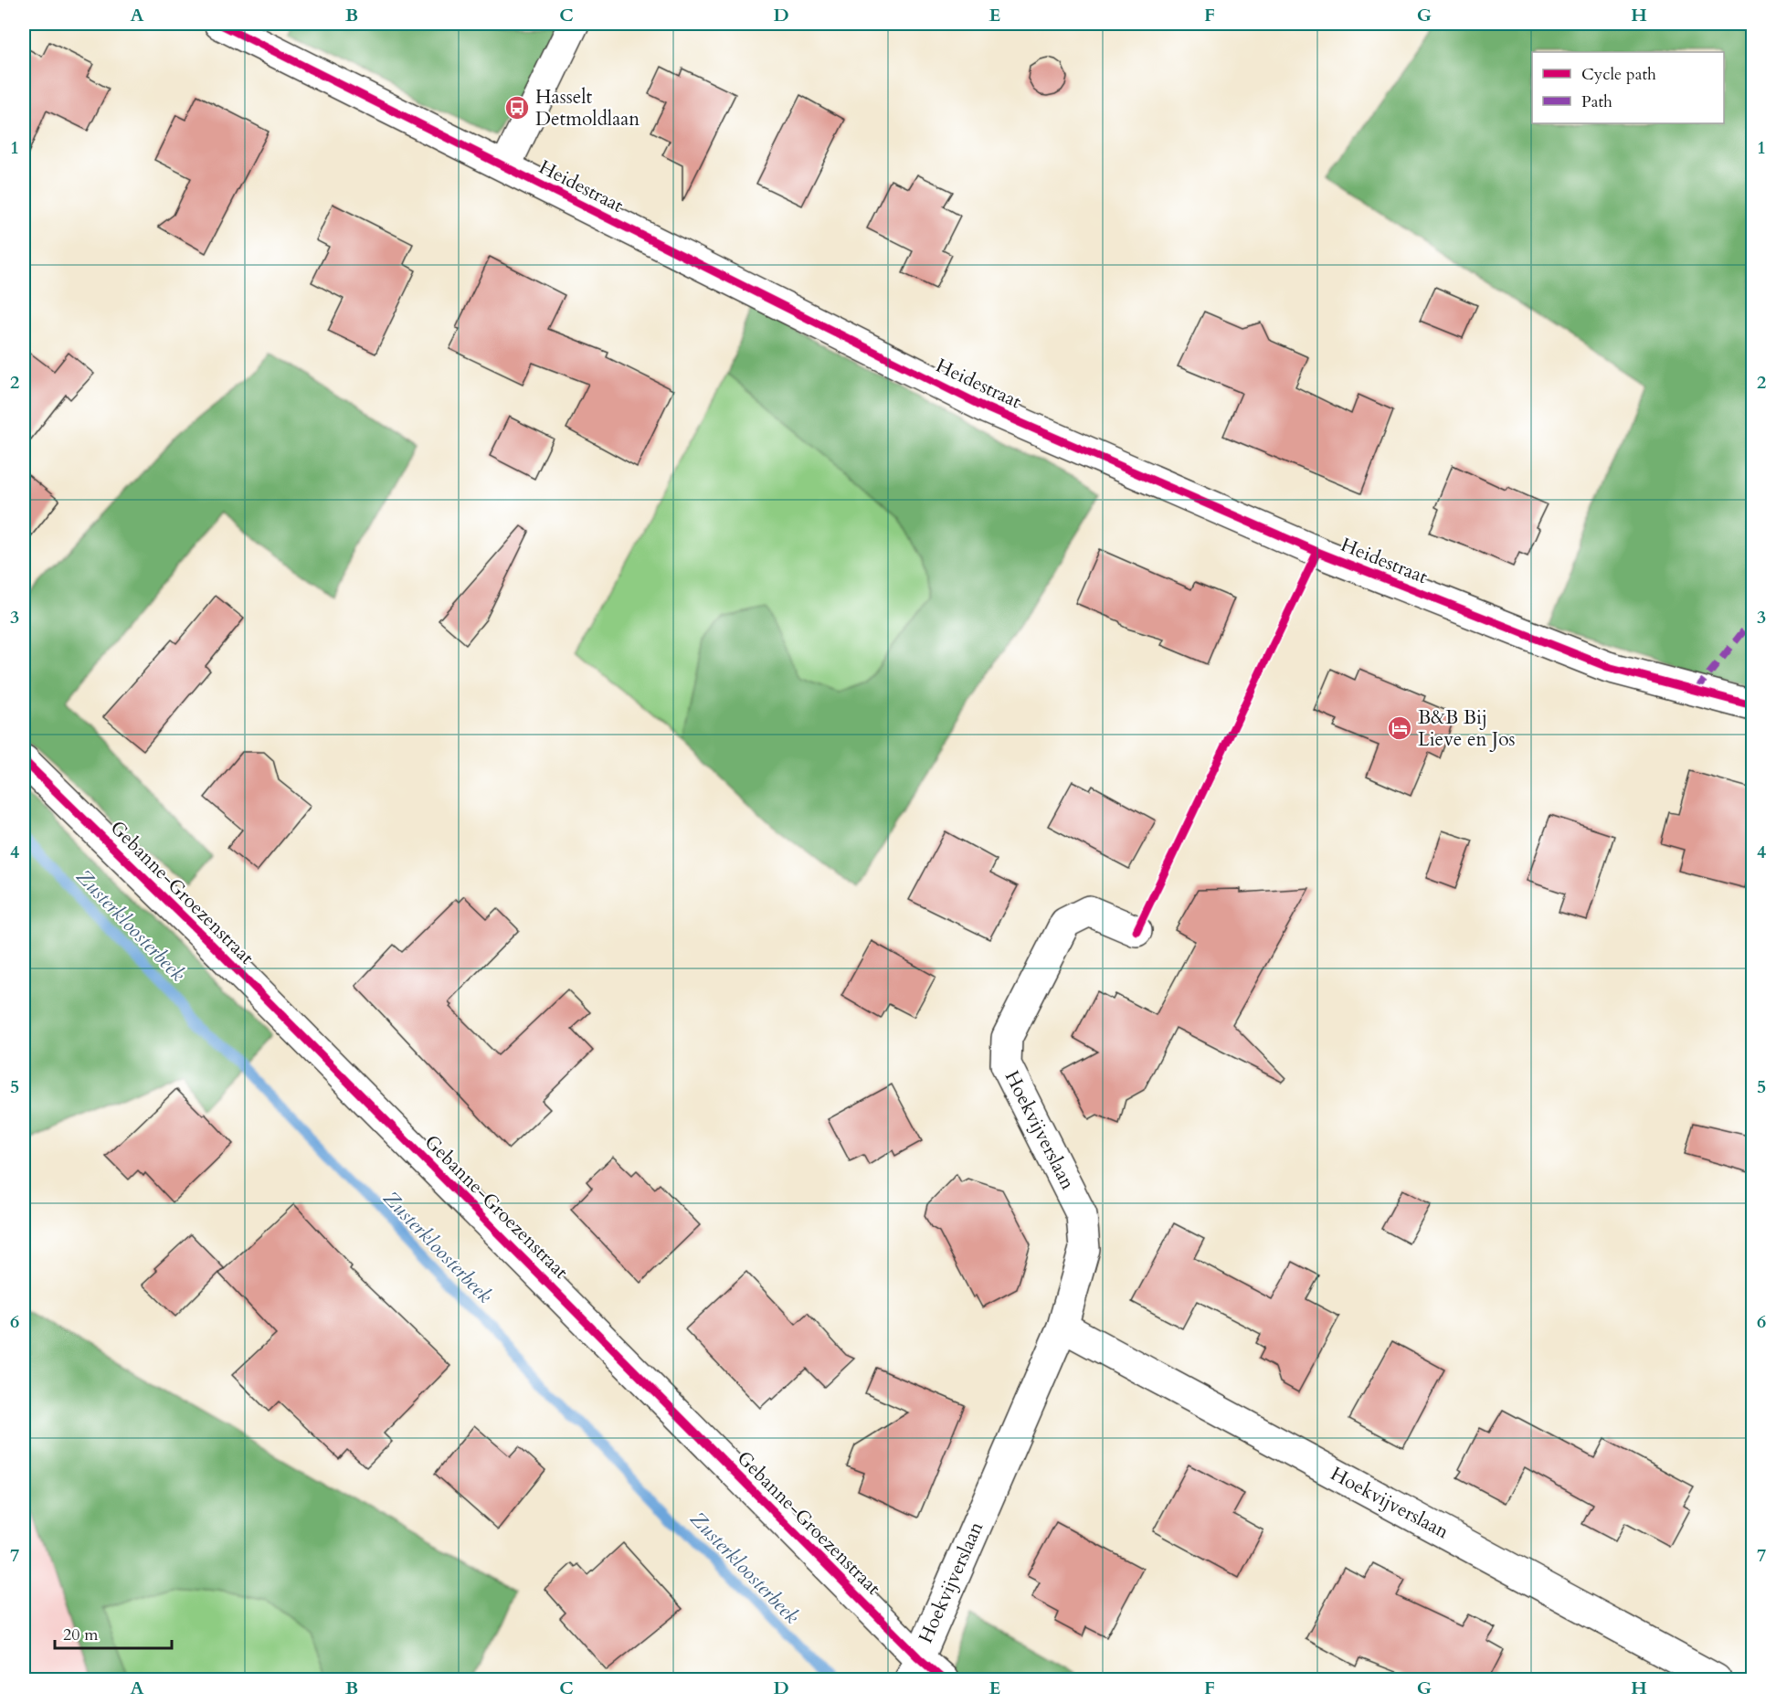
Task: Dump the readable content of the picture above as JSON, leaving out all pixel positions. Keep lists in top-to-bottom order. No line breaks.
{"streets":{"street":["Heidestraat","Gebanne-Groezenstraat","Hoekvijverslaan"]},"crossings":[["Gebanne-Groezenstraat","Hoekvijverslaan"]],"water":["Zusterkloosterbeek"],"places":{"bus stop":["Hasselt Detmoldlaan"],"hotel":["B&B Bij Lieve en Jos"]},"legend":["Cycle path","Path"],"scale_bar":"20 m","grid":{"columns":["A","B","C","D","E","F","G","H"],"rows":["1","2","3","4","5","6","7"]}}
